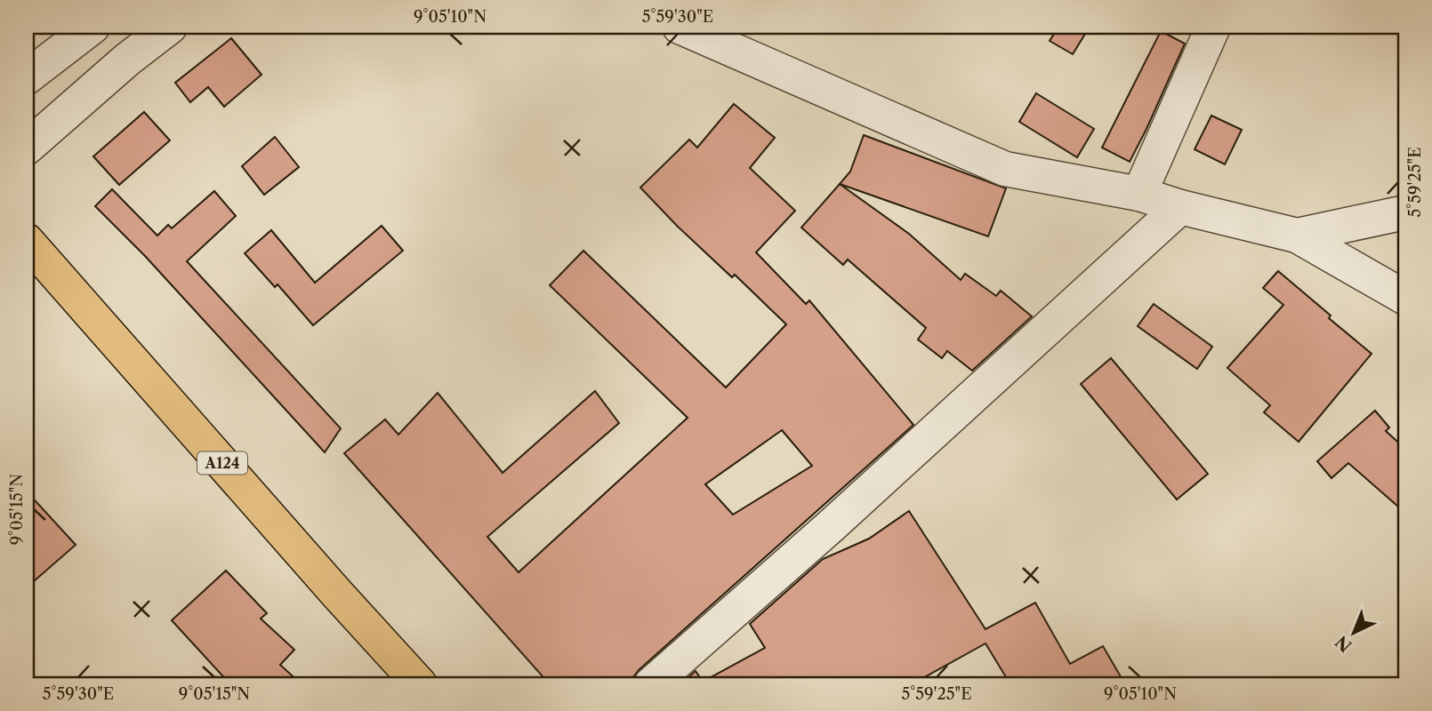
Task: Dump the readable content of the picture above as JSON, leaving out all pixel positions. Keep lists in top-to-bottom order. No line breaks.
{"streets":{"highway":["A124"]},"north":"bottom left","coordinates":["9°05'10\"N","5°59'30\"E","5°59'25\"E","9°05'15\"N"]}
